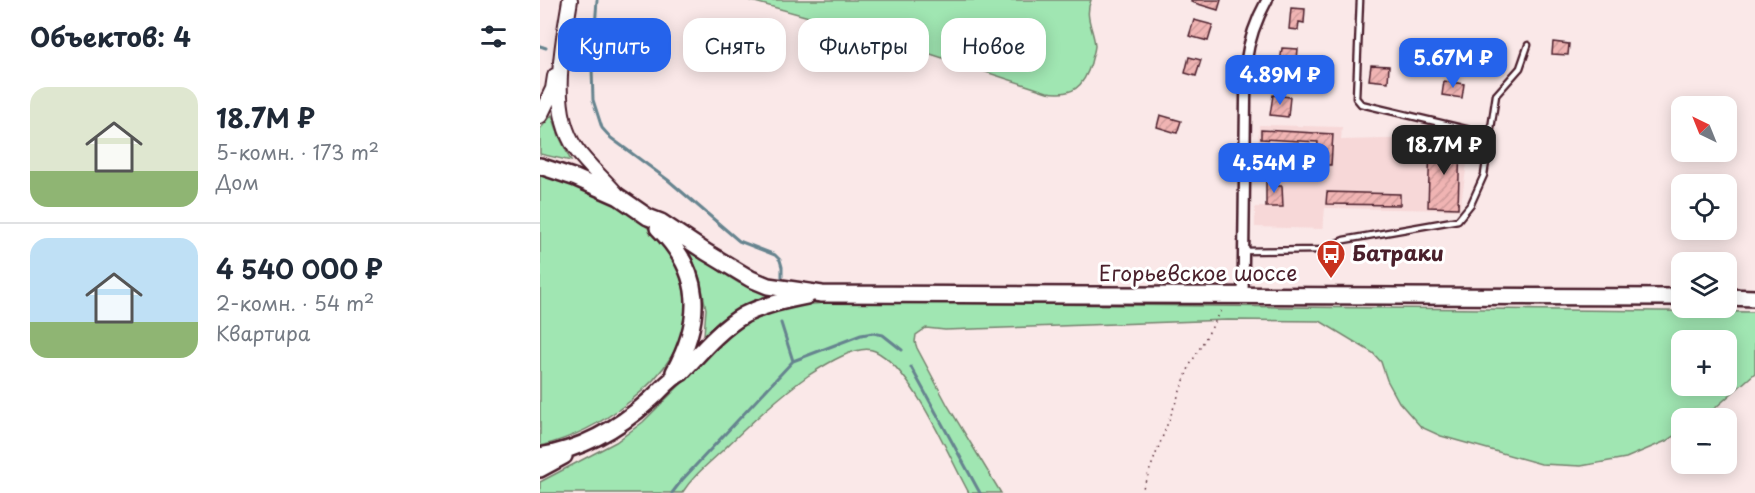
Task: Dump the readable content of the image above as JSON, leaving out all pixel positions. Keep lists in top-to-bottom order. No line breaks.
{"streets":{"main road":["Егорьевское шоссе"]},"places":{"bus stop":["Батраки"]},"north":"top left","page":{"heading":"Объектов: 4","chip":["Купить","Снять","Фильтры","Новое"],"price":["5.67M ₽","4.89M ₽","18.7M ₽","4.54M ₽"],"list":[{"name":"18.7M ₽","note":"5-комн. · 173 m² · Дом"},{"name":"4 540 000 ₽","note":"2-комн. · 54 m² · Квартира"}],"map_buttons":["+","−"]}}
